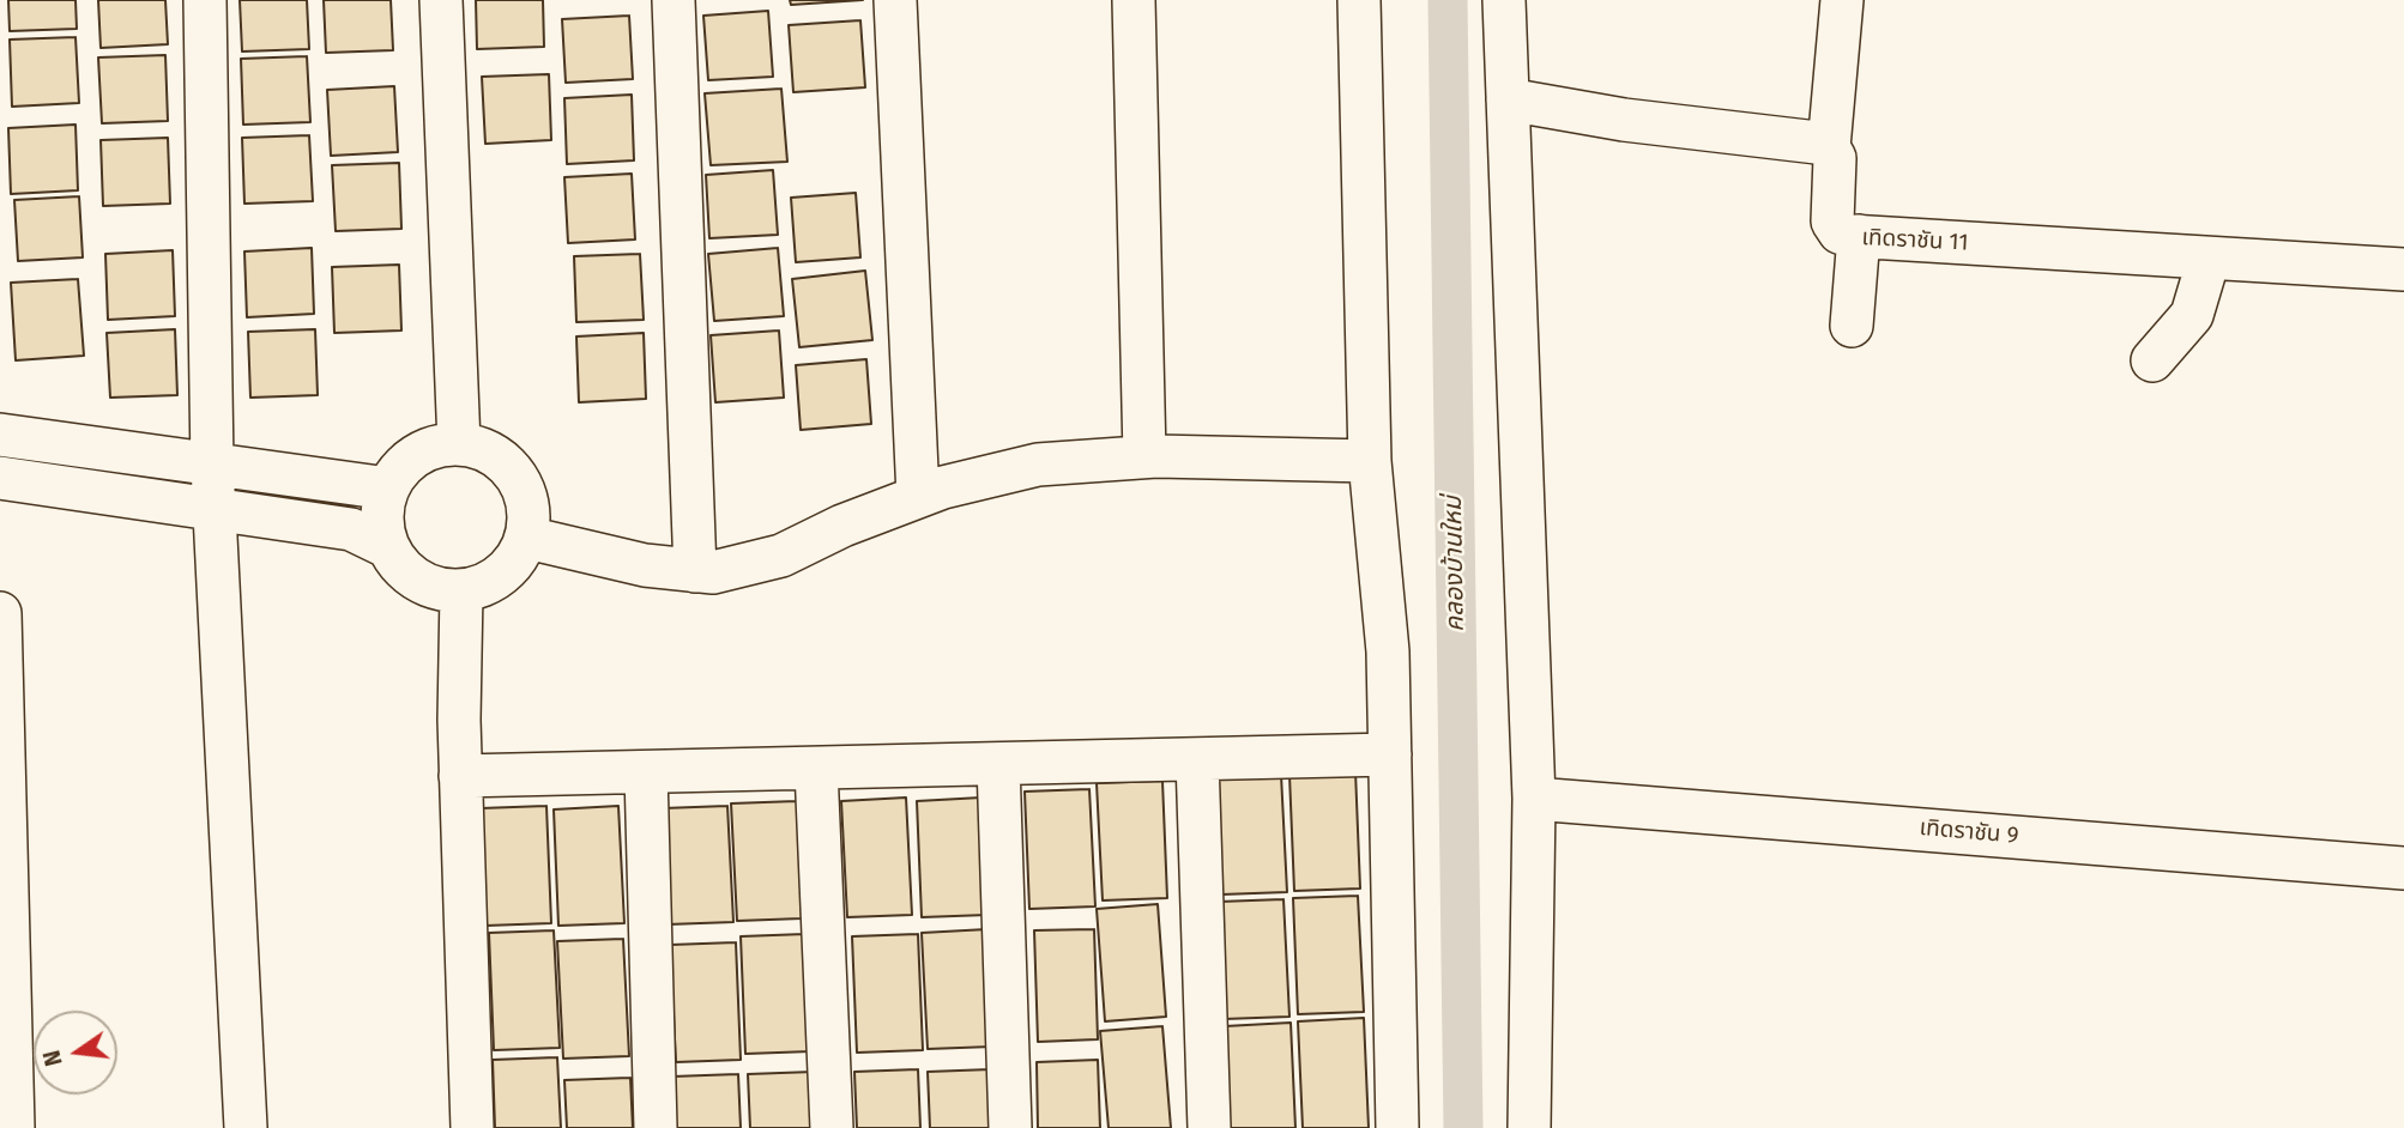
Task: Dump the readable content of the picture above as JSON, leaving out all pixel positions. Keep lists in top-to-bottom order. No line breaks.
{"streets":{"street":["เทิดราชัน 11","เทิดราชัน 9"]},"water":["คลองบ้านใหม่"],"north":"left"}
